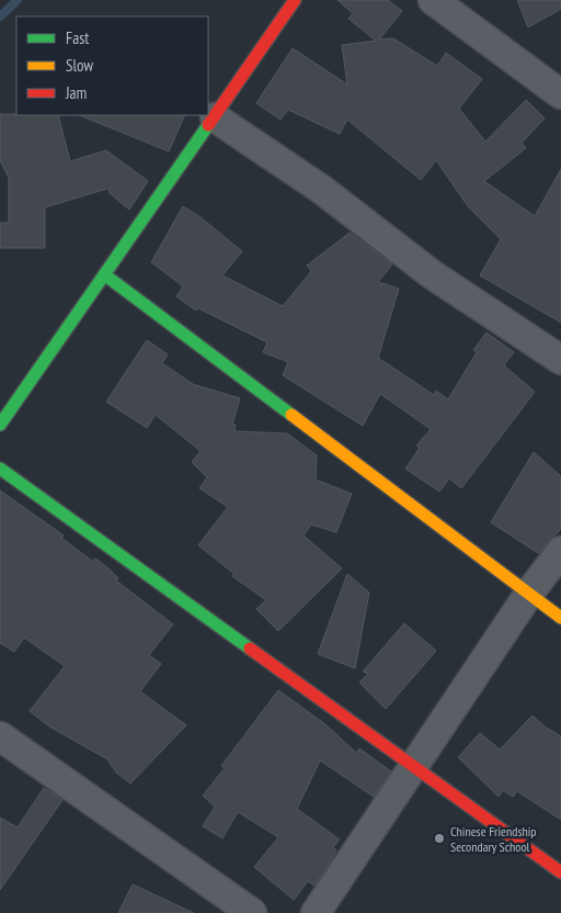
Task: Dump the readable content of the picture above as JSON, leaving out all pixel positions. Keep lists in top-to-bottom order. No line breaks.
{"places":["Chinese Friendship Secondary School"],"legend":["Fast","Slow","Jam"]}
